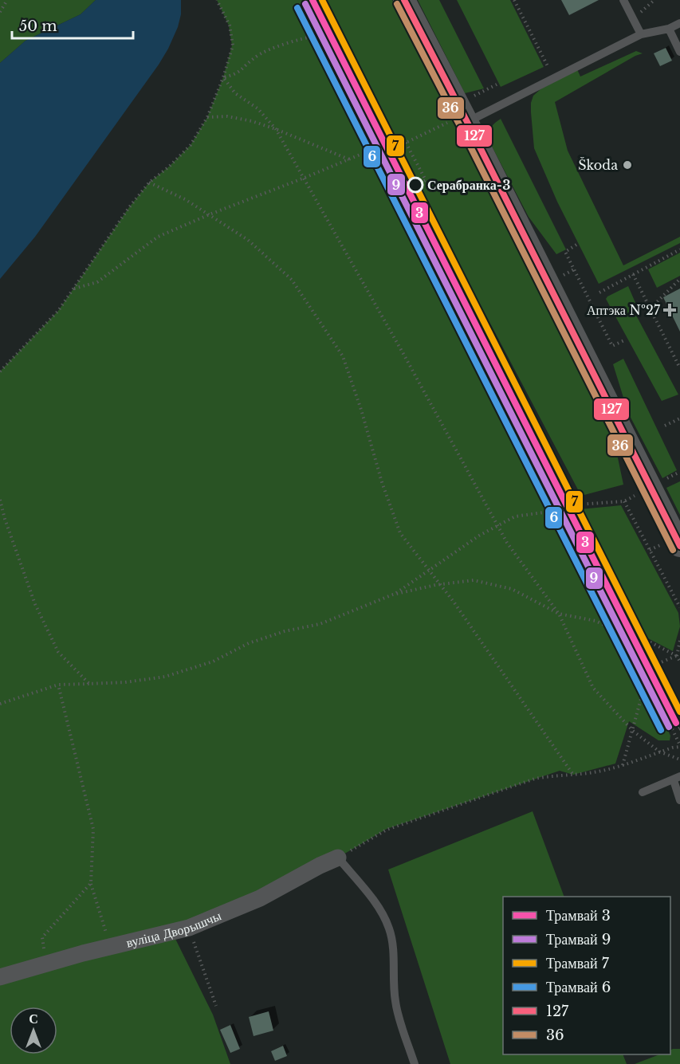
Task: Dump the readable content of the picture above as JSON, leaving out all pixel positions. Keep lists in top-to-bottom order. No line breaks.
{"streets":{"street":["вуліца Дворышчы"]},"places":{"other":["Škoda","Серабранка-3"],"health":["Аптэка №27"]},"lines":["tram line 3","tram line 7","transit line 127","tram line 9","transit line 36","tram line 6"],"legend":["Трамвай 3","Трамвай 9","Трамвай 7","Трамвай 6","127","36"],"scale_bar":"50 m","north":"top"}
